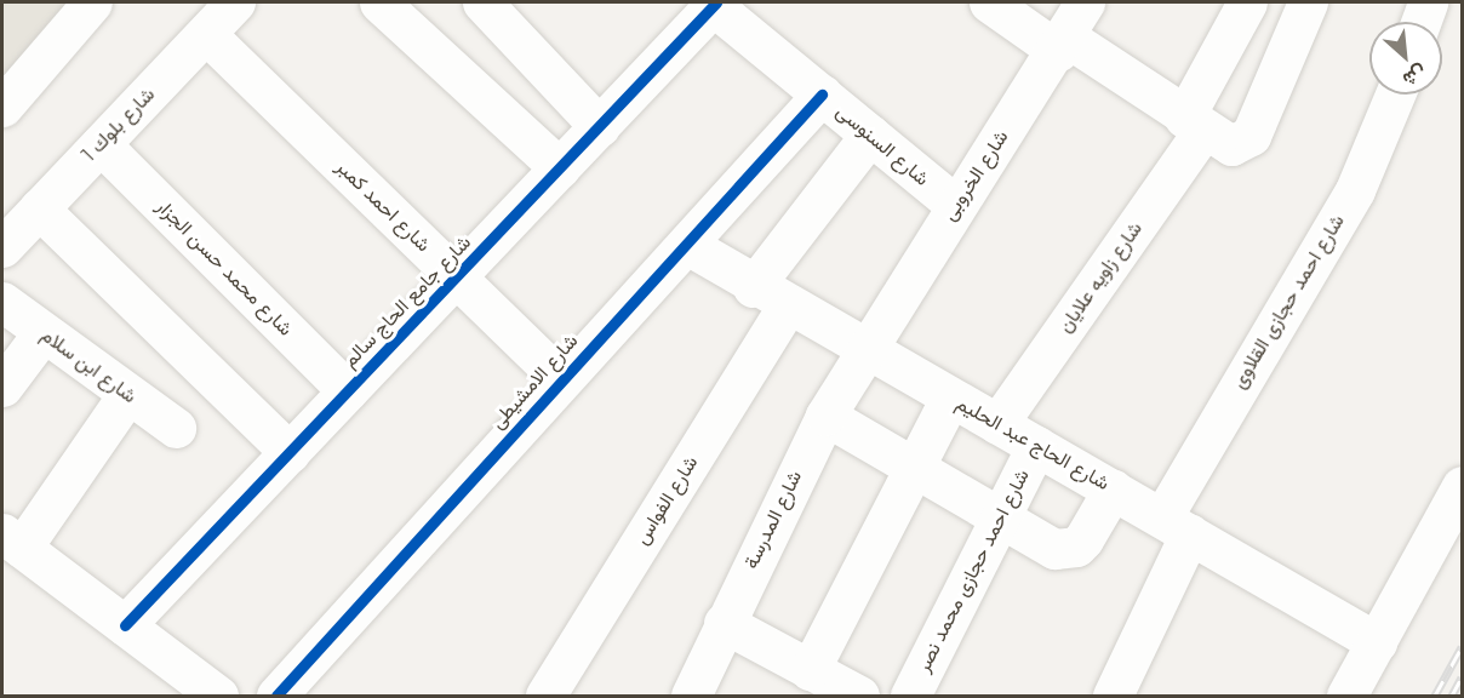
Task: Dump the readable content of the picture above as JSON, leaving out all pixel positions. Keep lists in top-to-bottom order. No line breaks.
{"streets":{"street":["شارع بلوك 1","شارع السنوسى","شارع الخروبى","شارع احمد كمبر","شارع محمد حسن الجزار","شارع زاويه علايان","شارع جامع الحاج سالم","شارع احمد حجازى القلاوى","شارع ابن سلام","شارع الامشيطى","شارع الحاج عبد الحليم","شارع الفواس","شارع المدرسة","شارع احمد حجازى محمد نصر"]},"crossings":[["شارع بلوك 1","شارع احمد كمبر"],["شارع بلوك 1","شارع محمد حسن الجزار"],["شارع السنوسى","شارع الخروبى"],["شارع السنوسى","شارع جامع الحاج سالم"],["شارع السنوسى","شارع الامشيطى"],["شارع الخروبى","شارع الحاج عبد الحليم"],["شارع الخروبى","شارع المدرسة"],["شارع احمد كمبر","شارع جامع الحاج سالم"],["شارع احمد كمبر","شارع الامشيطى"],["شارع محمد حسن الجزار","شارع جامع الحاج سالم"],["شارع زاويه علايان","شارع الحاج عبد الحليم"],["شارع احمد حجازى القلاوى","شارع الحاج عبد الحليم"],["شارع الامشيطى","شارع الحاج عبد الحليم"],["شارع الحاج عبد الحليم","شارع الفواس"],["شارع الحاج عبد الحليم","شارع المدرسة"],["شارع الحاج عبد الحليم","شارع احمد حجازى محمد نصر"]],"north":"bottom right"}
